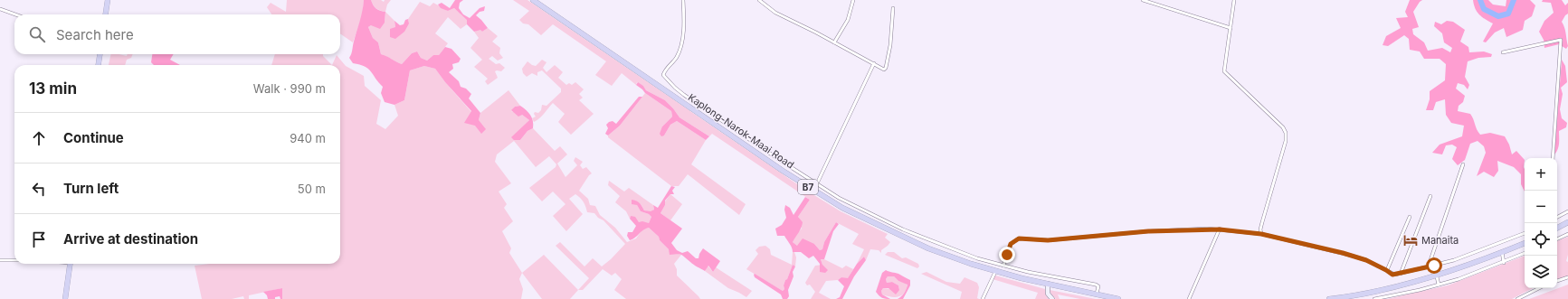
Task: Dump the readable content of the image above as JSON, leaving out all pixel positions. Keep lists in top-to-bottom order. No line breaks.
{"streets":{"highway":["Kaplong-Narok-Maai Road","B7"]},"places":{"hotel":["Manaita"]},"page":{"search":"Search here","heading":["13 min","Walk · 990 m"],"list":[["Continue","940 m"],["Turn left","50 m"],"Arrive at destination"],"map_buttons":["+","−"]}}
